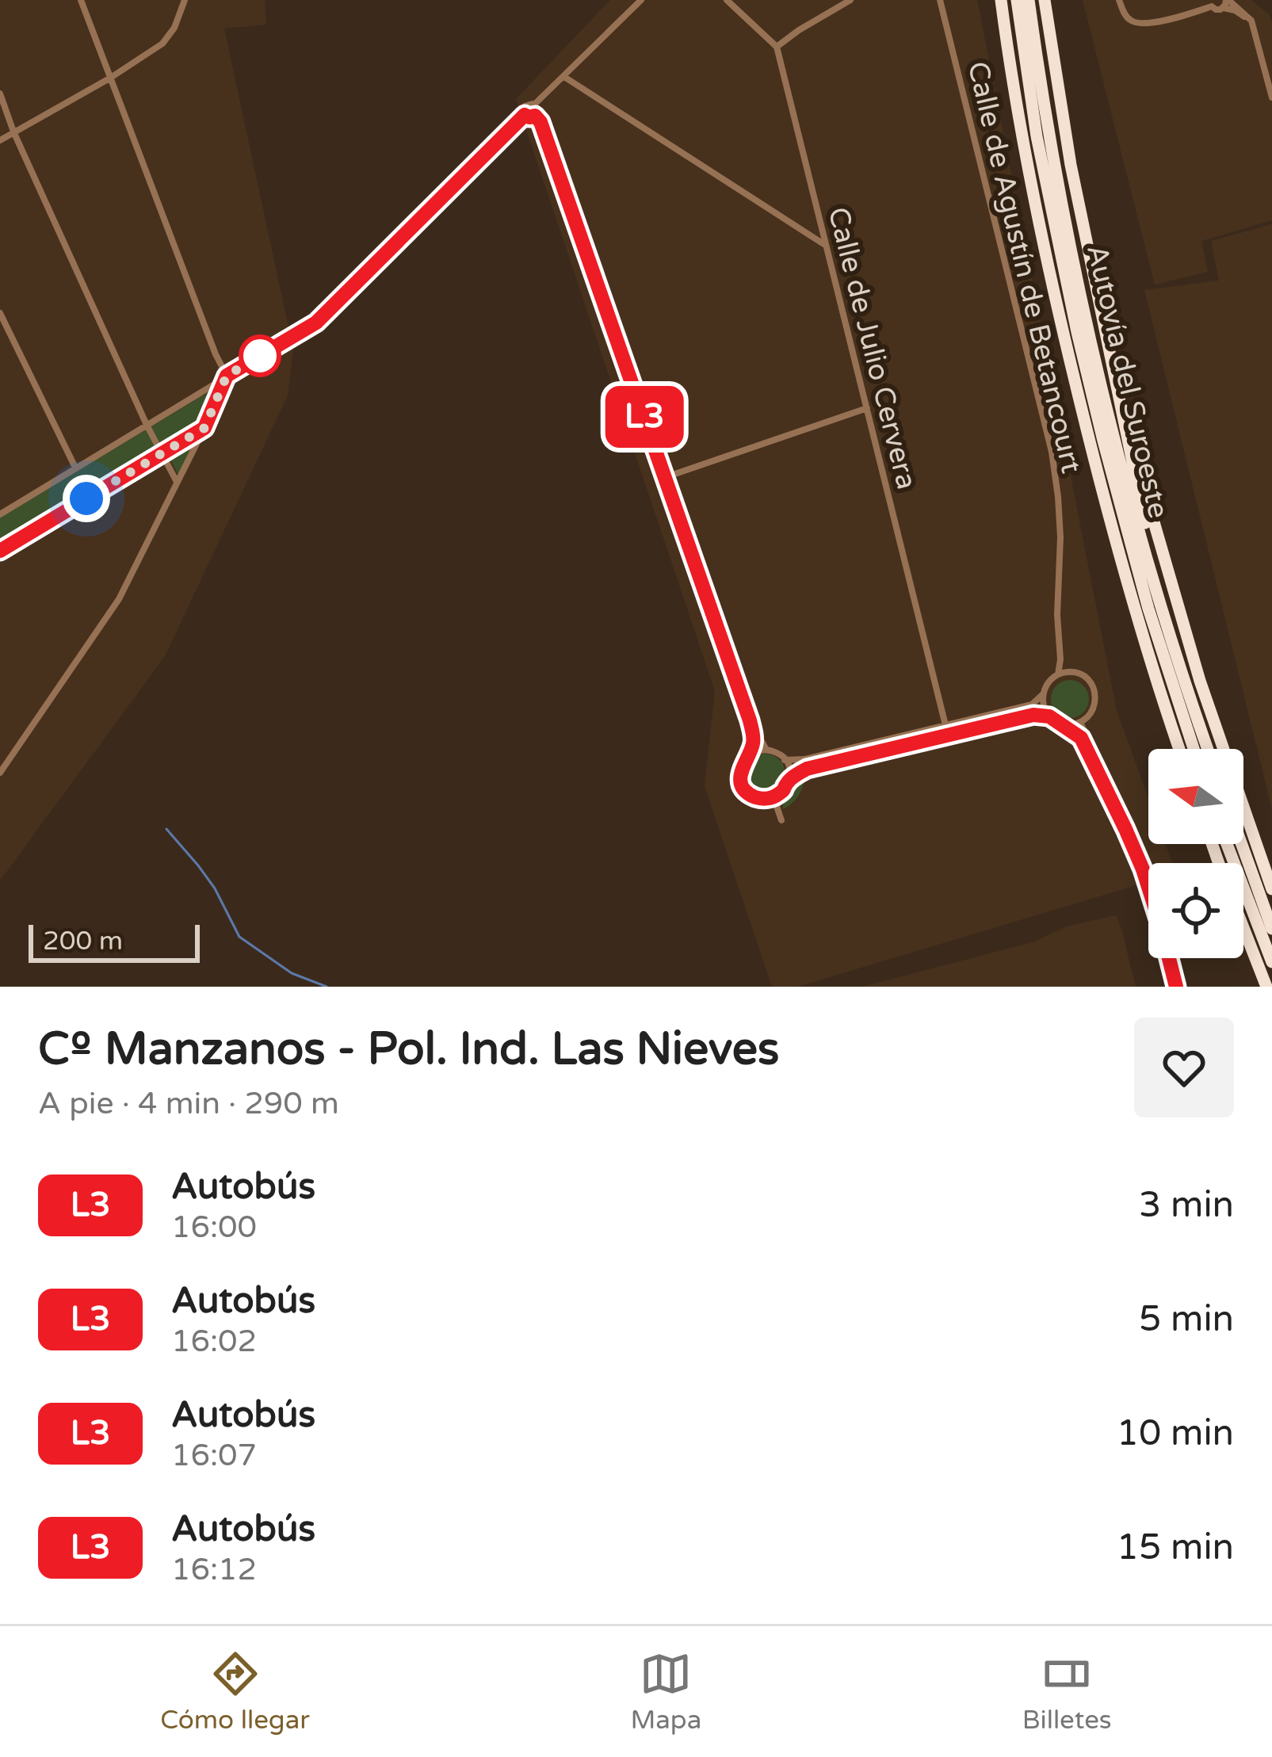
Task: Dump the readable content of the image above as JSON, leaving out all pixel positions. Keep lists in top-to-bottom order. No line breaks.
{"streets":{"highway":["Autovía del Suroeste"],"street":["Calle de Agustín de Betancourt","Calle de Julio Cervera"]},"lines":["bus line L3"],"scale_bar":"200 m","north":"left","page":{"on_map":"L3","scale":"200 m","heading":["Cº Manzanos - Pol. Ind. Las Nieves","A pie · 4 min · 290 m"],"list":[{"mark":"L3","name":"Autobús","note":"16:00","value":"3 min"},{"mark":"L3","name":"Autobús","note":"16:02","value":"5 min"},{"mark":"L3","name":"Autobús","note":"16:07","value":"10 min"},{"mark":"L3","name":"Autobús","note":"16:12","value":"15 min"}],"tabs":["Cómo llegar","Mapa","Billetes"]}}
